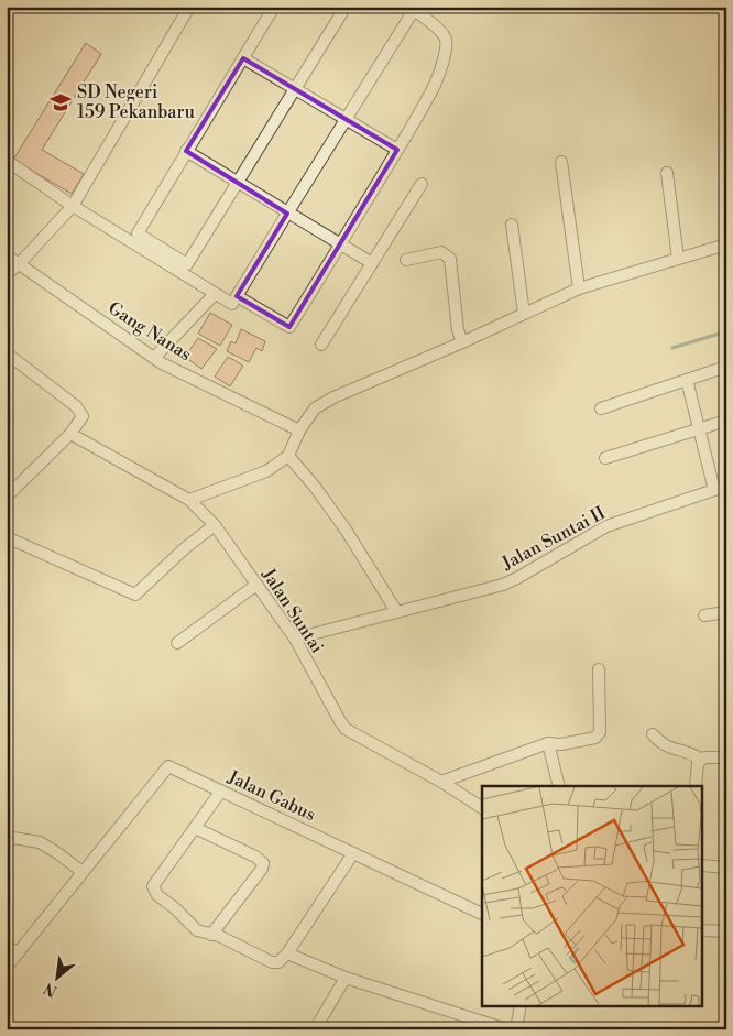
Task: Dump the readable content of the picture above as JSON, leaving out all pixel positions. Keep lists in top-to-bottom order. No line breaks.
{"streets":{"street":["Gang Nanas","Jalan Suntai II","Jalan Suntai","Jalan Gabus"]},"crossings":[["Jalan Suntai II","Jalan Suntai"]],"places":{"school or university":["SD Negeri 159 Pekanbaru"]},"north":"bottom left"}
